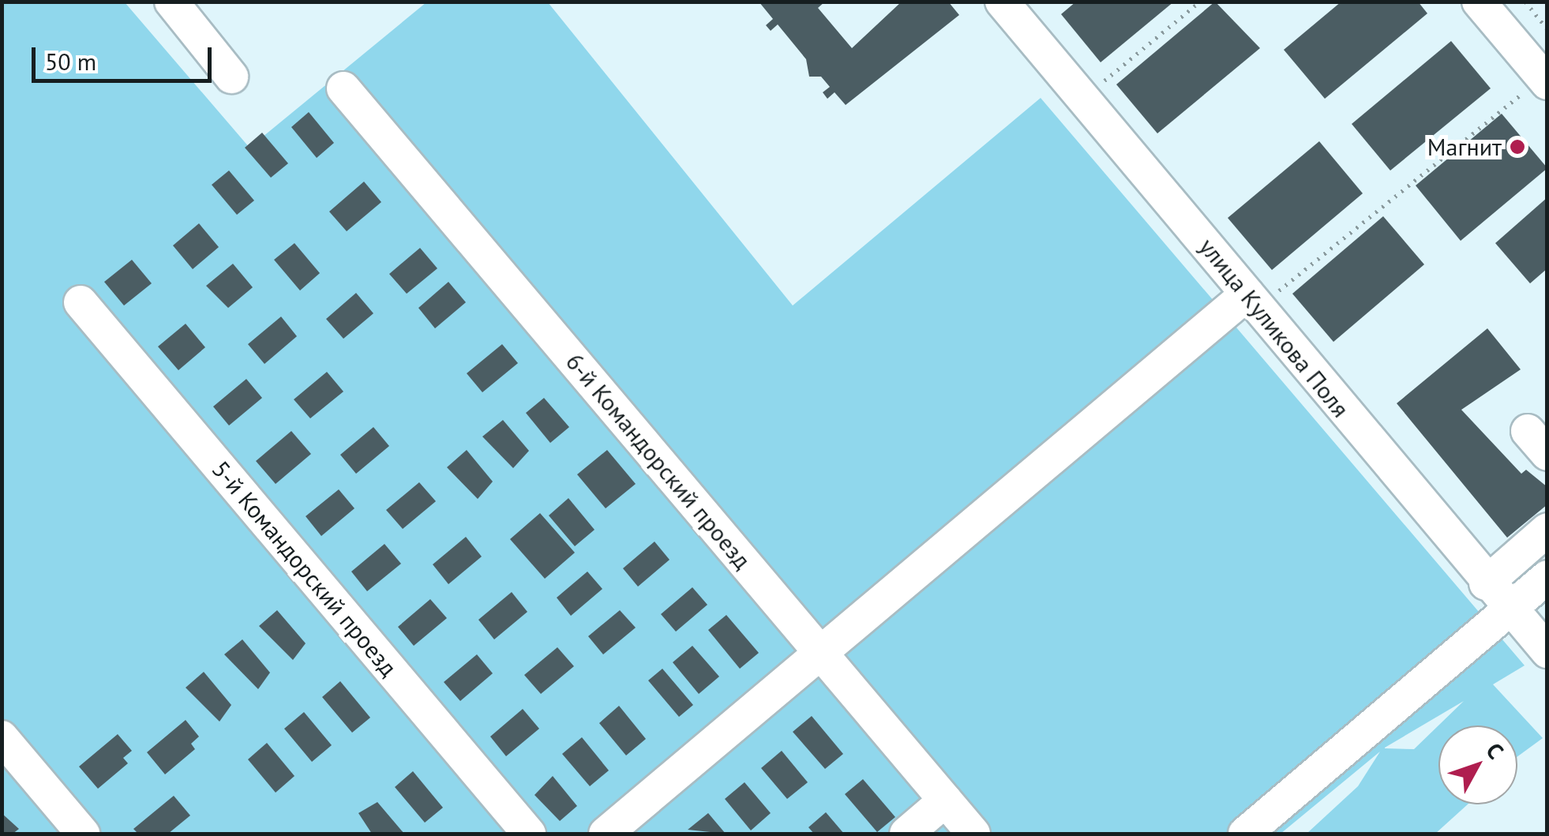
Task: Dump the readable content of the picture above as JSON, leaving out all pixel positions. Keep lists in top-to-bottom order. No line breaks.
{"streets":{"street":["улица Куликова Поля","6-й Командорский проезд","5-й Командорский проезд"]},"places":["Магнит"],"scale_bar":"50 m","north":"top right"}
